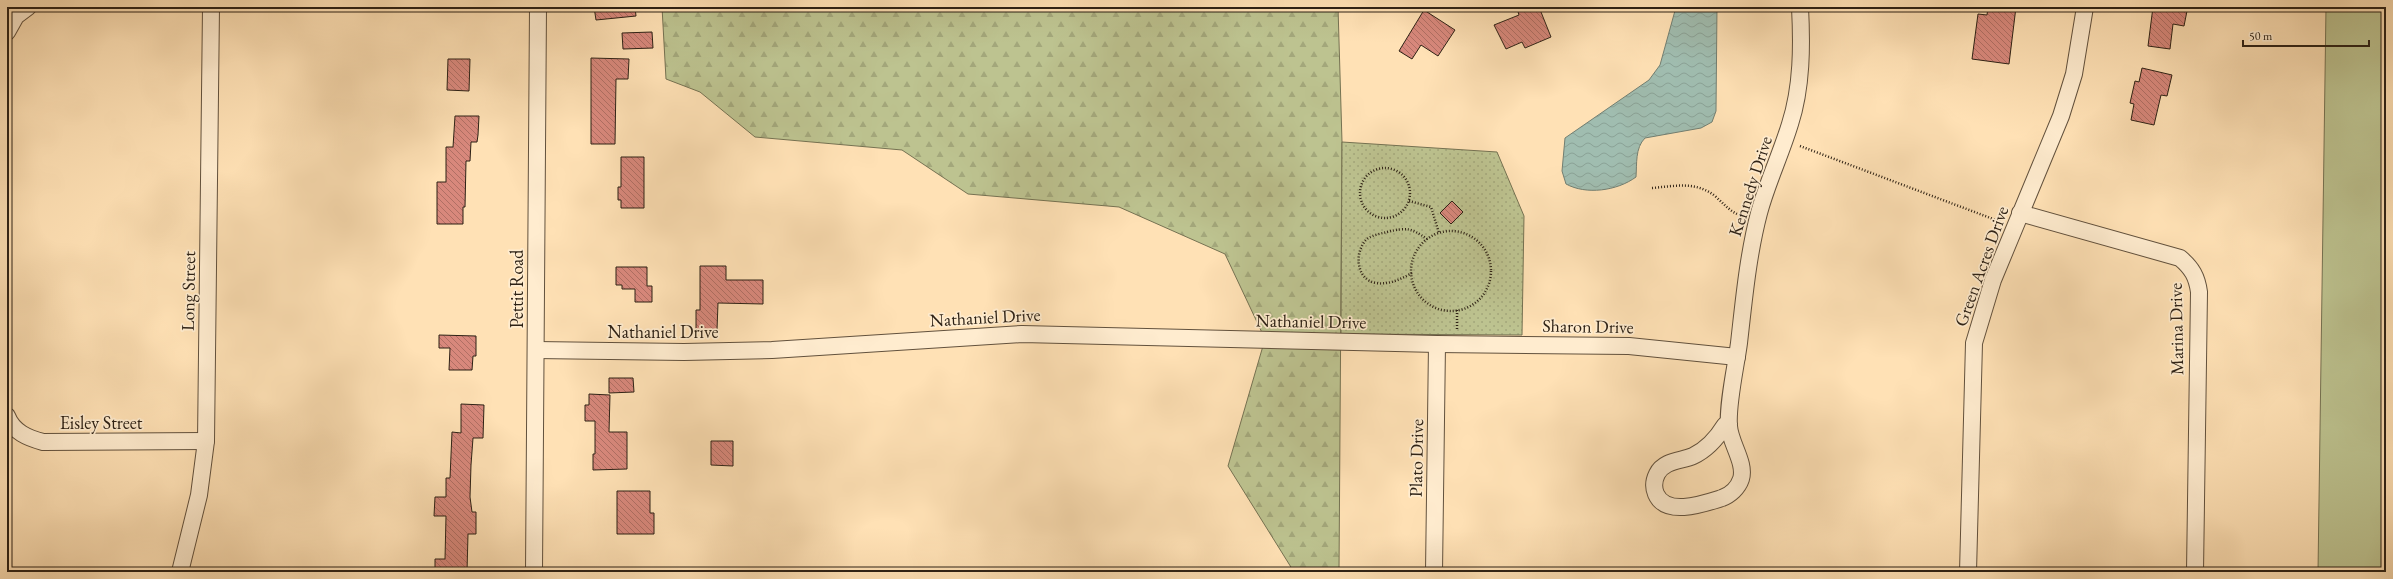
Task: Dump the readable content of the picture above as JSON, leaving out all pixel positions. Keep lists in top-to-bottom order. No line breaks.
{"streets":{"street":["Kennedy Drive","Green Acres Drive","Pettit Road","Long Street","Nathaniel Drive","Sharon Drive","Marina Drive","Eisley Street","Plato Drive"]},"crossings":[["Kennedy Drive","Sharon Drive"],["Green Acres Drive","Marina Drive"],["Pettit Road","Nathaniel Drive"],["Long Street","Eisley Street"],["Nathaniel Drive","Sharon Drive"],["Nathaniel Drive","Plato Drive"],["Sharon Drive","Plato Drive"]],"scale_bar":"50 m"}
